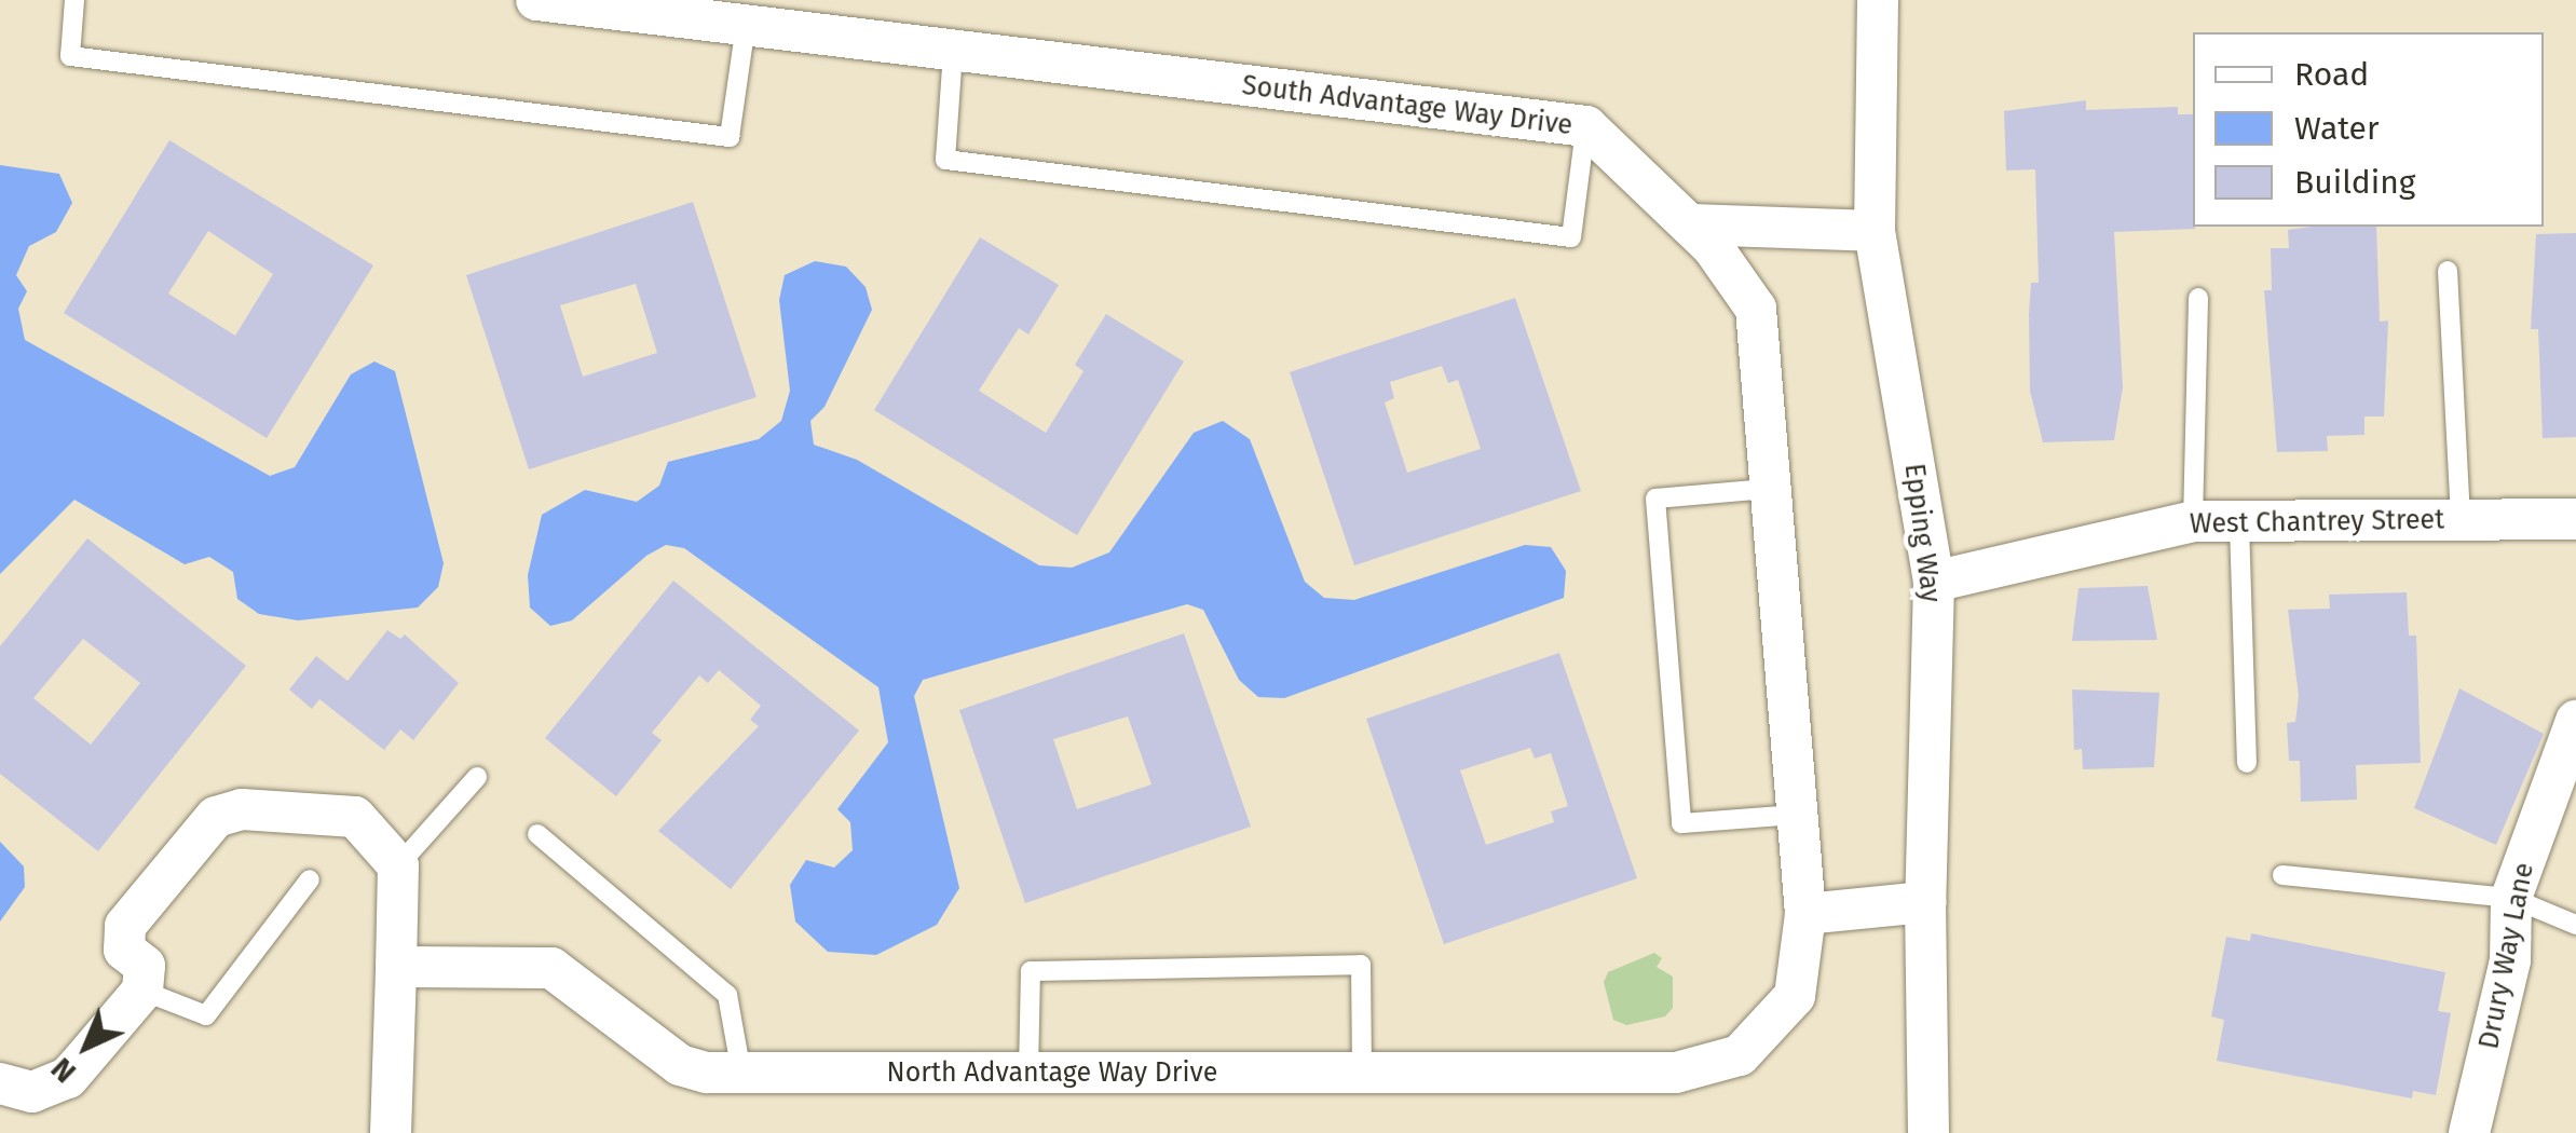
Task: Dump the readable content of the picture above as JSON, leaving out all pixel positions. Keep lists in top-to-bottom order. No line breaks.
{"streets":{"street":["South Advantage Way Drive","West Chantrey Street","Epping Way","Drury Way Lane","North Advantage Way Drive"]},"crossings":[["South Advantage Way Drive","North Advantage Way Drive"],["West Chantrey Street","Epping Way"]],"legend":["Road","Water","Building"],"north":"bottom left"}
